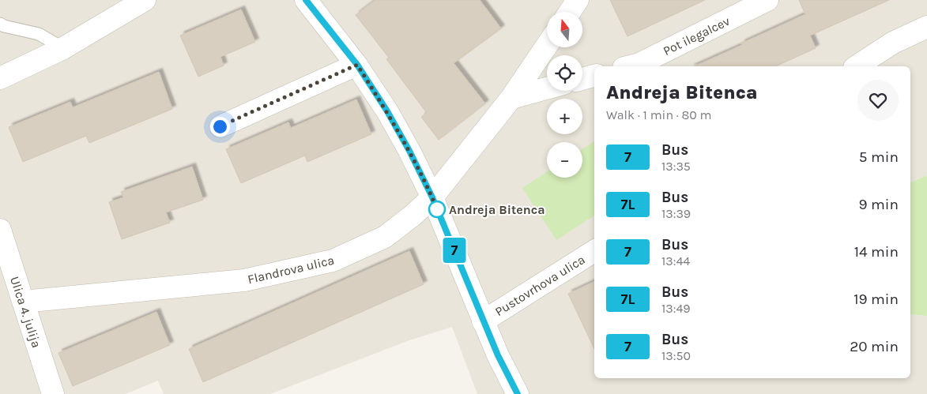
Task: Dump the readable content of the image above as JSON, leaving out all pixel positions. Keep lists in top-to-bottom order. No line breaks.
{"streets":{"street":["Pot ilegalcev","Flandrova ulica","Pustovrhova ulica","Ulica 4. julija"]},"crossings":[["Flandrova ulica","Ulica 4. julija"]],"places":["Andreja Bitenca"],"lines":["bus line 7"],"north":"top","page":{"on_map":"7","map_buttons":["+","−"],"heading":["Andreja Bitenca","Walk · 1 min · 80 m"],"list":[{"mark":"7","name":"Bus","note":"13:35","value":"5 min"},{"mark":"7L","name":"Bus","note":"13:39","value":"9 min"},{"mark":"7","name":"Bus","note":"13:44","value":"14 min"},{"mark":"7L","name":"Bus","note":"13:49","value":"19 min"},{"mark":"7","name":"Bus","note":"13:50","value":"20 min"}]}}
